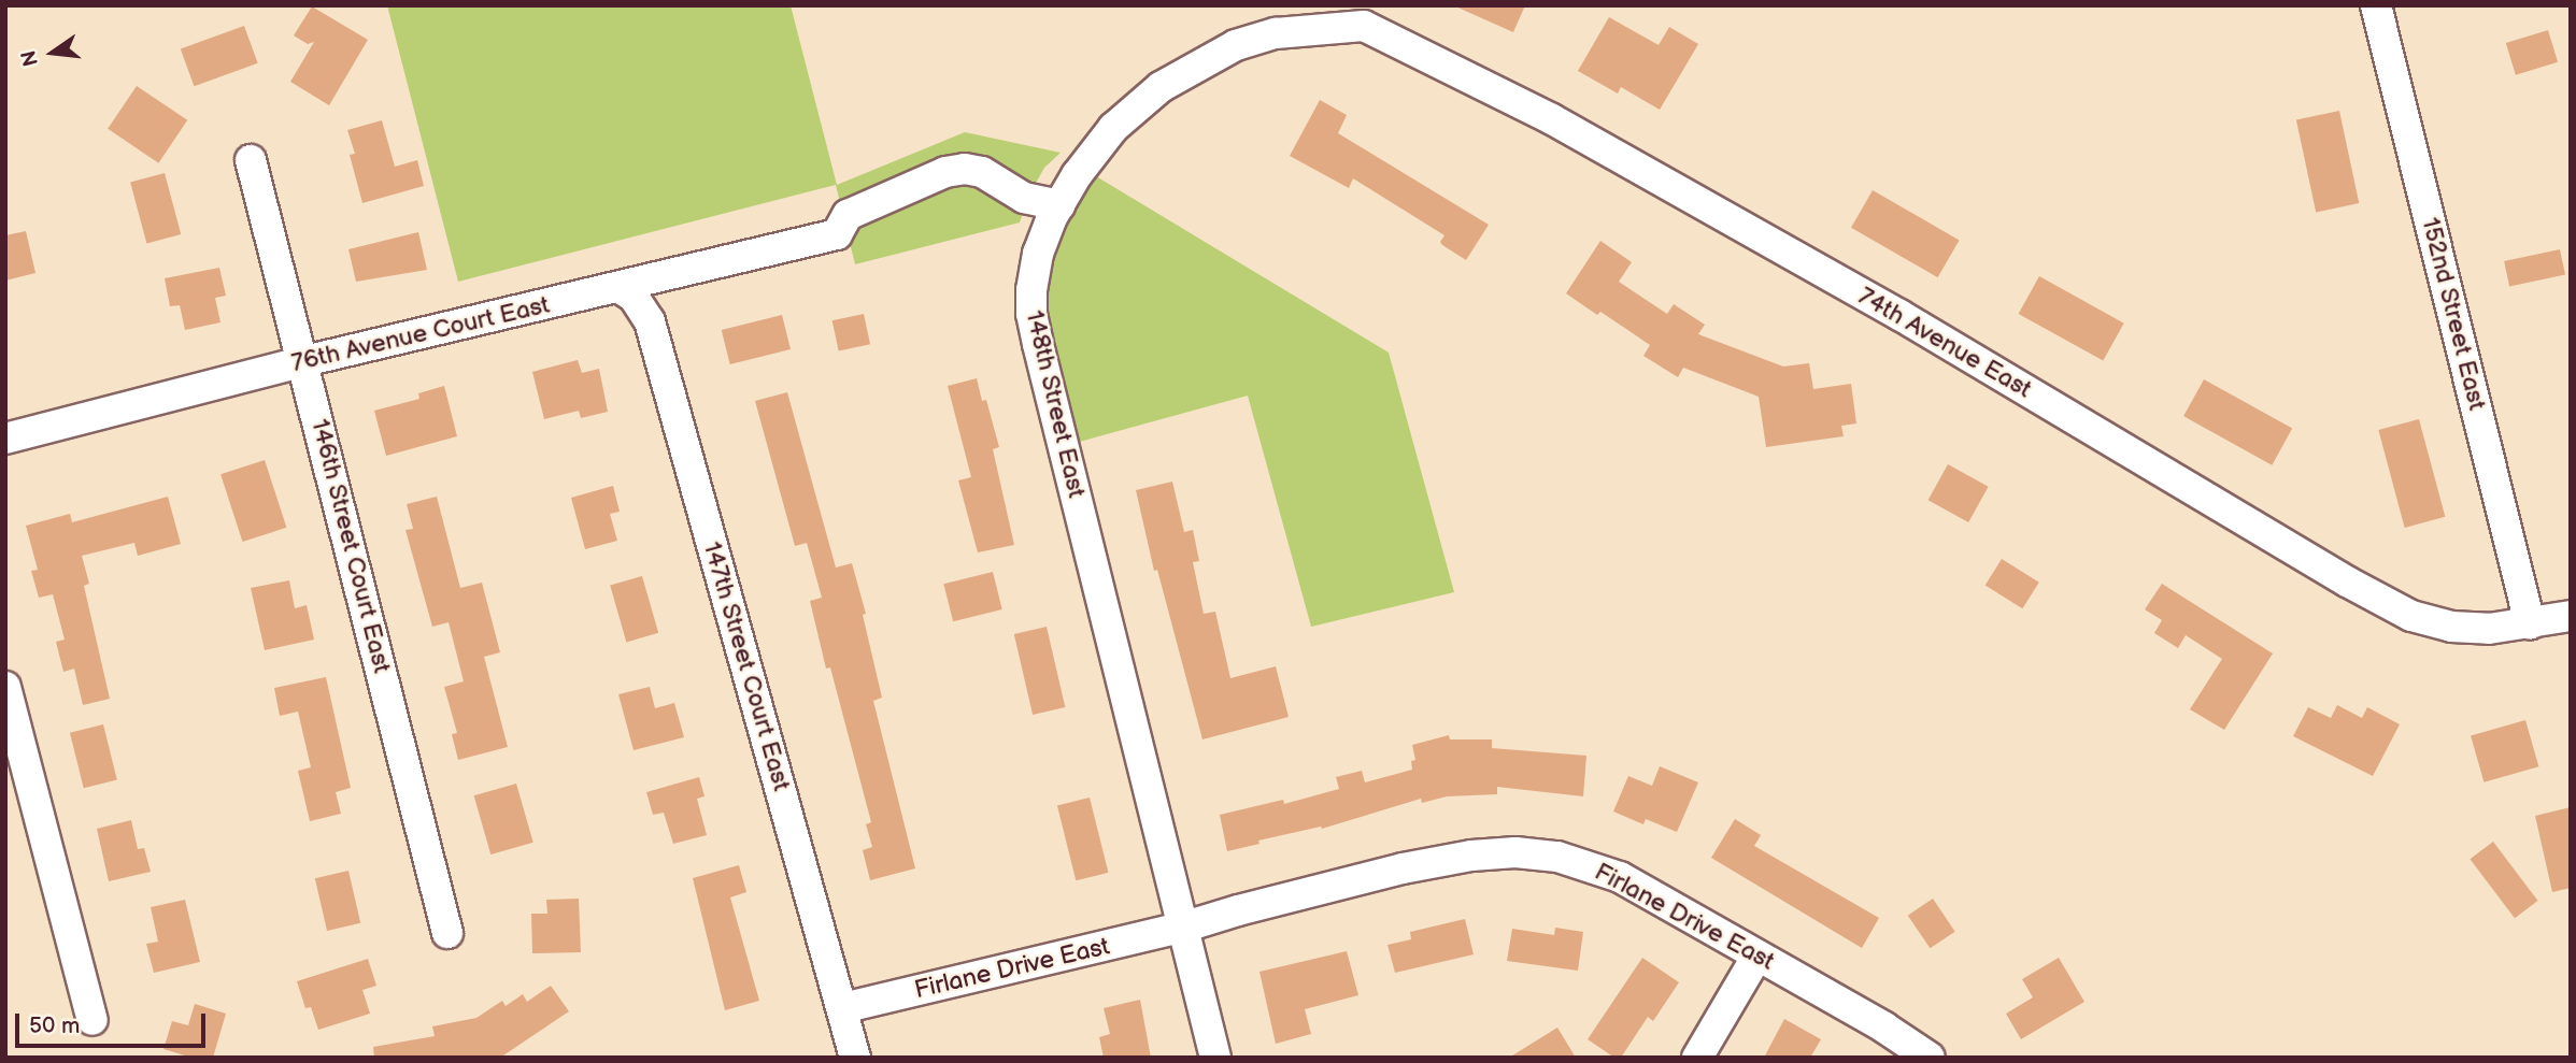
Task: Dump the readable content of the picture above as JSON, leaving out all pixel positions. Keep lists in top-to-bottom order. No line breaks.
{"streets":{"street":["152nd Street East","76th Avenue Court East","74th Avenue East","148th Street East","146th Street Court East","147th Street Court East","Firlane Drive East"]},"crossings":[["152nd Street East","74th Avenue East"],["76th Avenue Court East","148th Street East"],["76th Avenue Court East","146th Street Court East"],["76th Avenue Court East","147th Street Court East"],["74th Avenue East","148th Street East"],["148th Street East","Firlane Drive East"],["147th Street Court East","Firlane Drive East"]],"scale_bar":"50 m","north":"left"}
